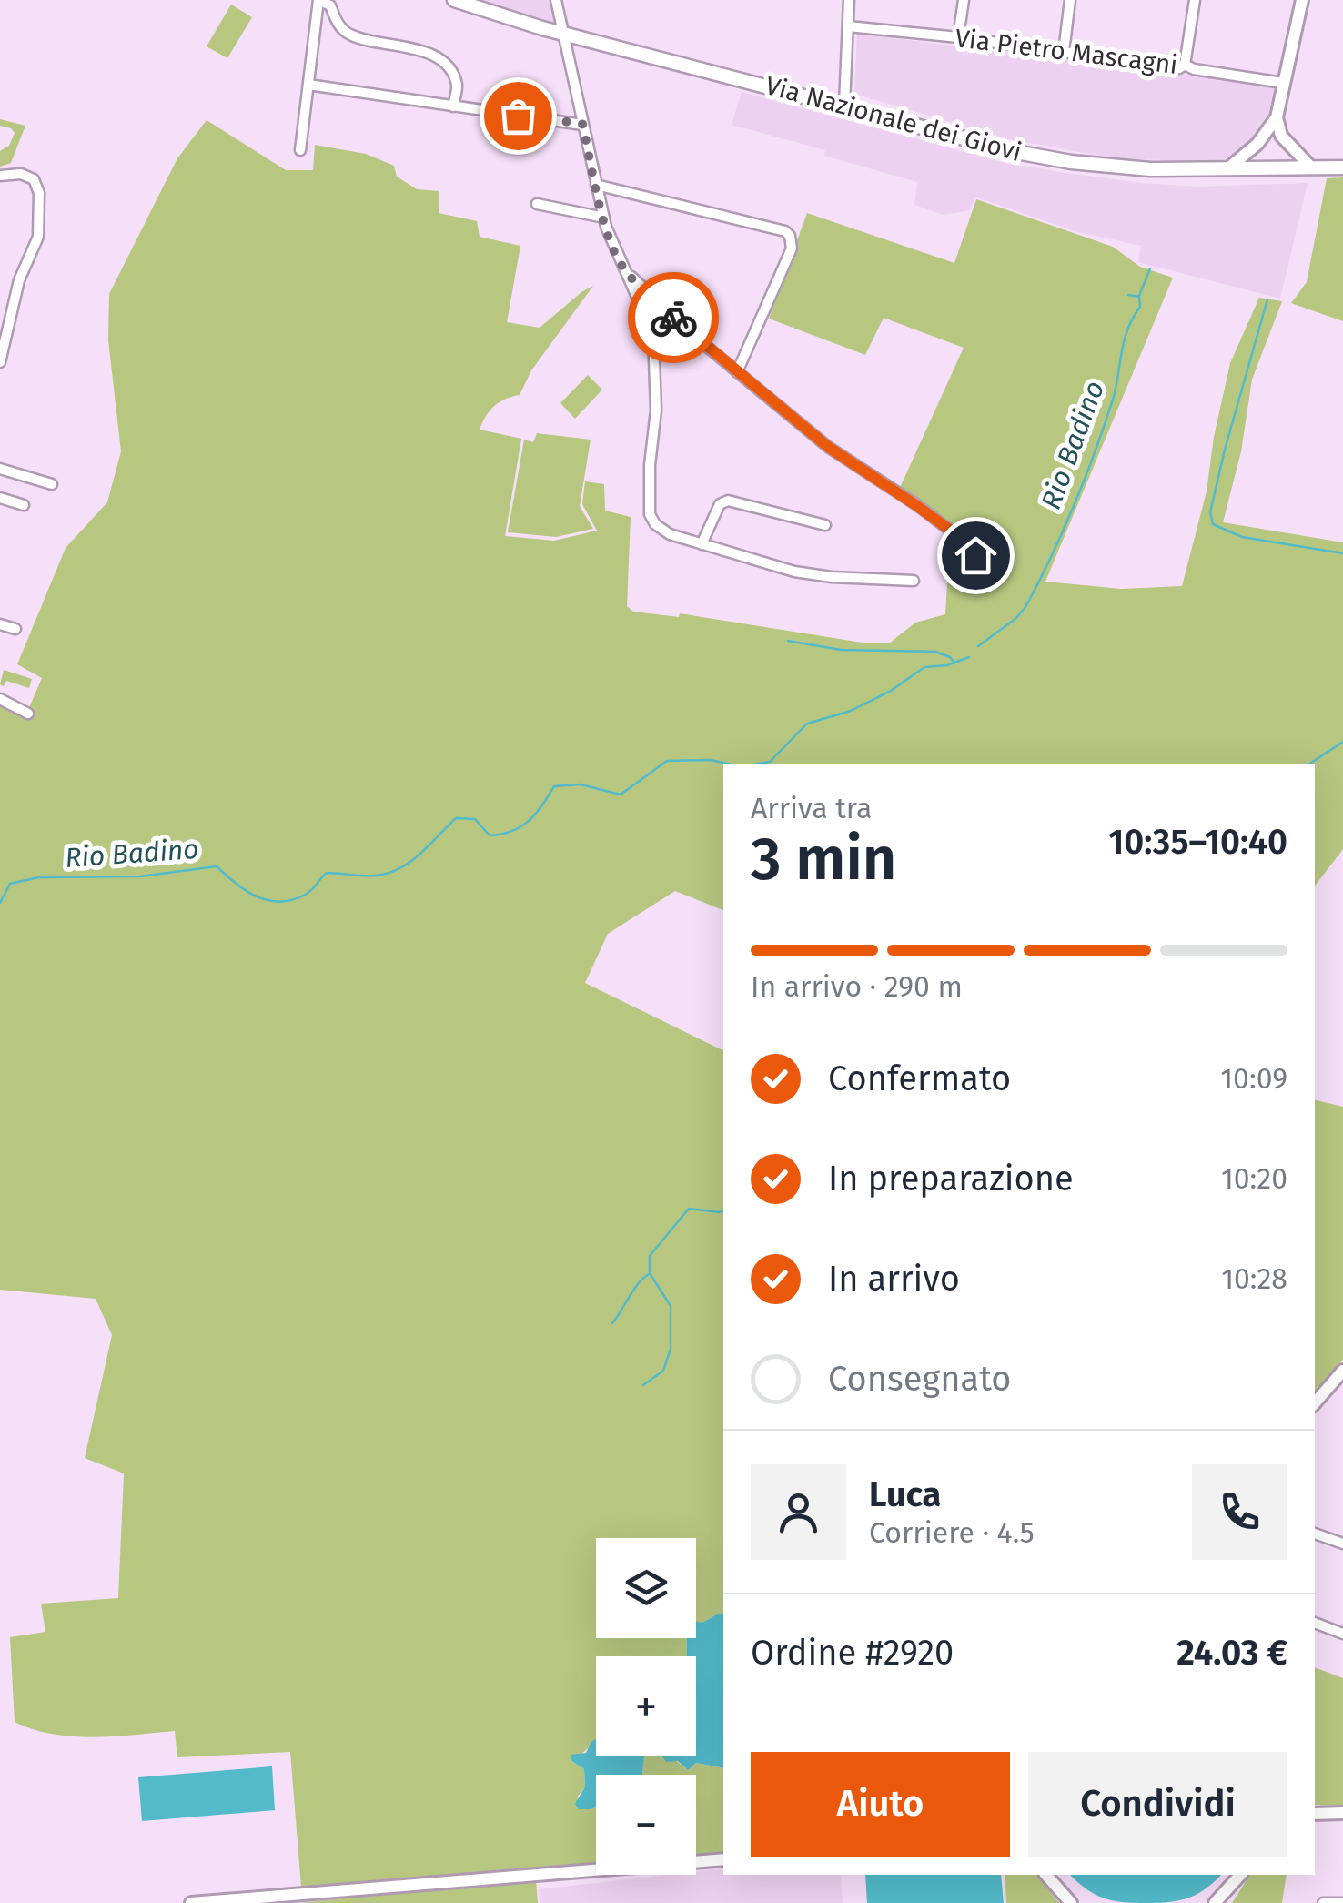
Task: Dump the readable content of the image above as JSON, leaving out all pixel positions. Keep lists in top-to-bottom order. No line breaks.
{"streets":{"main road":["Via Nazionale dei Giovi"],"street":["Via Pietro Mascagni"]},"water":["Rio Badino"],"page":{"heading":["3 min","Arriva tra","10:35–10:40"],"panel":["Luca","Corriere · 4.5","Ordine #2920","24.03 €"],"bar":"In arrivo · 290 m","list":[["Confermato","10:09"],["In preparazione","10:20"],["In arrivo","10:28"],"Consegnato"],"map_buttons":["+","−"],"buttons":["Aiuto","Condividi"]}}
